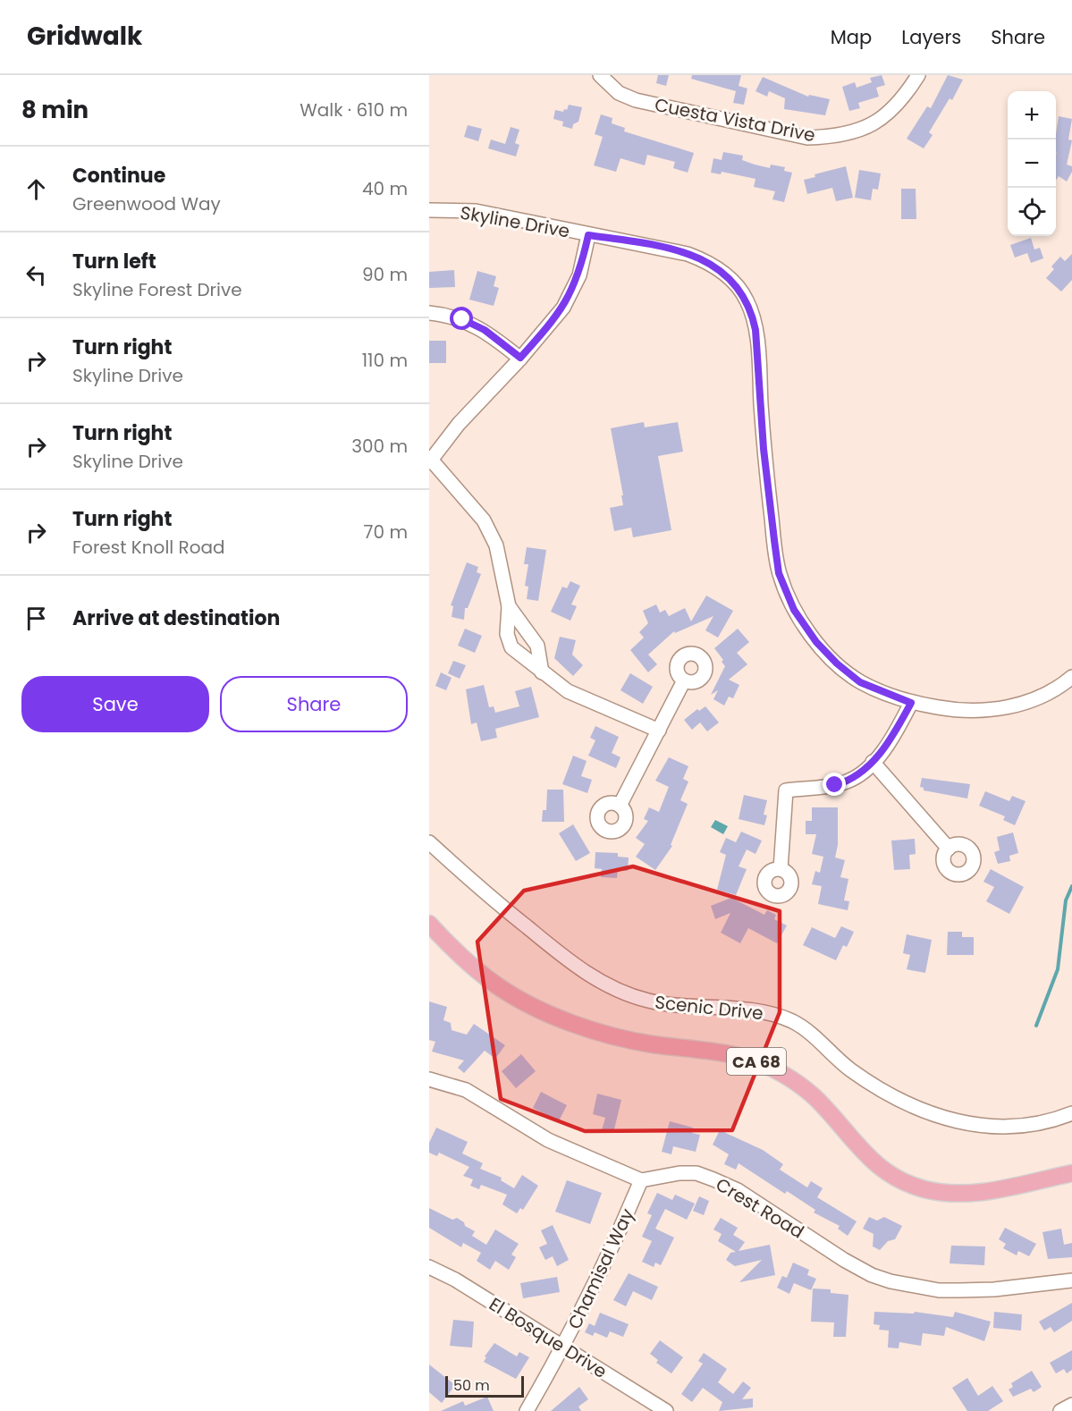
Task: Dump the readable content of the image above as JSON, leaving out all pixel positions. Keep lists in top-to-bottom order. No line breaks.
{"streets":{"main road":["CA 68"],"street":["Cuesta Vista Drive","Skyline Drive","Scenic Drive","Crest Road","Chamisal Way","El Bosque Drive"]},"crossings":[["Crest Road","Chamisal Way"],["Chamisal Way","El Bosque Drive"]],"scale_bar":"50 m","page":{"header":"Gridwalk","nav":["Map","Layers","Share"],"heading":["8 min","Walk · 610 m"],"map_buttons":["+","−"],"list":[["Continue","Greenwood Way","40 m"],["Turn left","Skyline Forest Drive","90 m"],["Turn right","Skyline Drive","110 m"],["Turn right","Skyline Drive","300 m"],["Turn right","Forest Knoll Road","70 m"],"Arrive at destination"],"buttons":["Save","Share"],"scale":"50 m"}}
